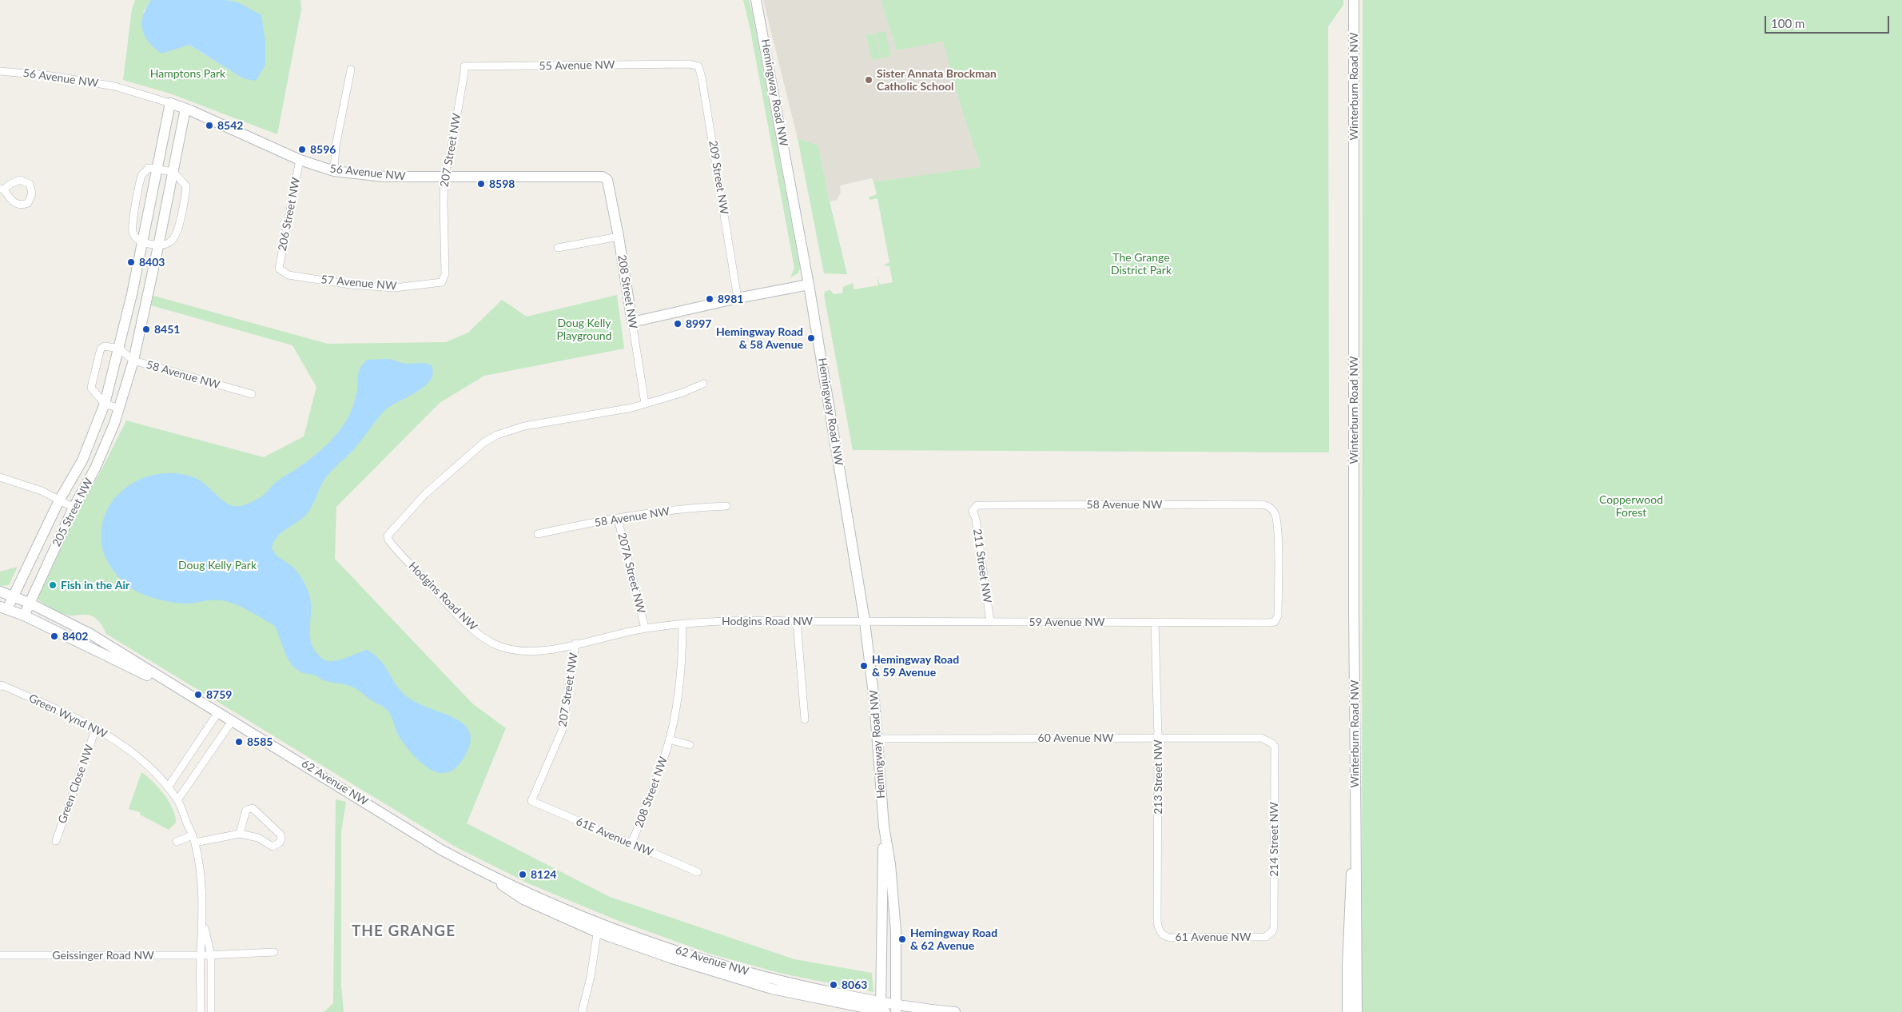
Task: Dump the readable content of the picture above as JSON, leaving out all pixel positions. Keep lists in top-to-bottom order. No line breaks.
{"streets":{"street":["55 Avenue NW","56 Avenue NW","Winterburn Road NW","Hemingway Road NW","207 Street NW","209 Street NW","206 Street NW","57 Avenue NW","208 Street NW","58 Avenue NW","205 Street NW","211 Street NW","207A Street NW","Hodgins Road NW","59 Avenue NW","Green Wynd NW","60 Avenue NW","213 Street NW","62 Avenue NW","Green Close NW","61E Avenue NW","214 Street NW","61 Avenue NW","Geissinger Road NW"]},"crossings":[["55 Avenue NW","207 Street NW"],["55 Avenue NW","209 Street NW"],["56 Avenue NW","207 Street NW"],["56 Avenue NW","206 Street NW"],["56 Avenue NW","208 Street NW"],["56 Avenue NW","205 Street NW"],["Hemingway Road NW","Hodgins Road NW"],["Hemingway Road NW","59 Avenue NW"],["Hemingway Road NW","60 Avenue NW"],["Hemingway Road NW","62 Avenue NW"],["207 Street NW","57 Avenue NW"],["207 Street NW","Hodgins Road NW"],["207 Street NW","61E Avenue NW"],["206 Street NW","57 Avenue NW"],["208 Street NW","Hodgins Road NW"],["208 Street NW","61E Avenue NW"],["58 Avenue NW","205 Street NW"],["58 Avenue NW","211 Street NW"],["58 Avenue NW","207A Street NW"],["58 Avenue NW","59 Avenue NW"],["205 Street NW","62 Avenue NW"],["211 Street NW","59 Avenue NW"],["207A Street NW","Hodgins Road NW"],["Hodgins Road NW","59 Avenue NW"],["59 Avenue NW","213 Street NW"],["Green Wynd NW","Green Close NW"],["60 Avenue NW","213 Street NW"],["60 Avenue NW","214 Street NW"],["213 Street NW","61 Avenue NW"],["214 Street NW","61 Avenue NW"]],"districts":["THE GRANGE"],"parks":["Hamptons Park","The Grange District Park","Doug Kelly Playground","Copperwood Forest","Doug Kelly Park"],"places":["Sister Annata Brockman Catholic School","8542","8596","8598","8403","8981","8997","8451","Hemingway Road & 58 Avenue","Fish in the Air","8402","Hemingway Road & 59 Avenue","8759","8585","8124","Hemingway Road & 62 Avenue","8063"],"scale_bar":"100 m"}
